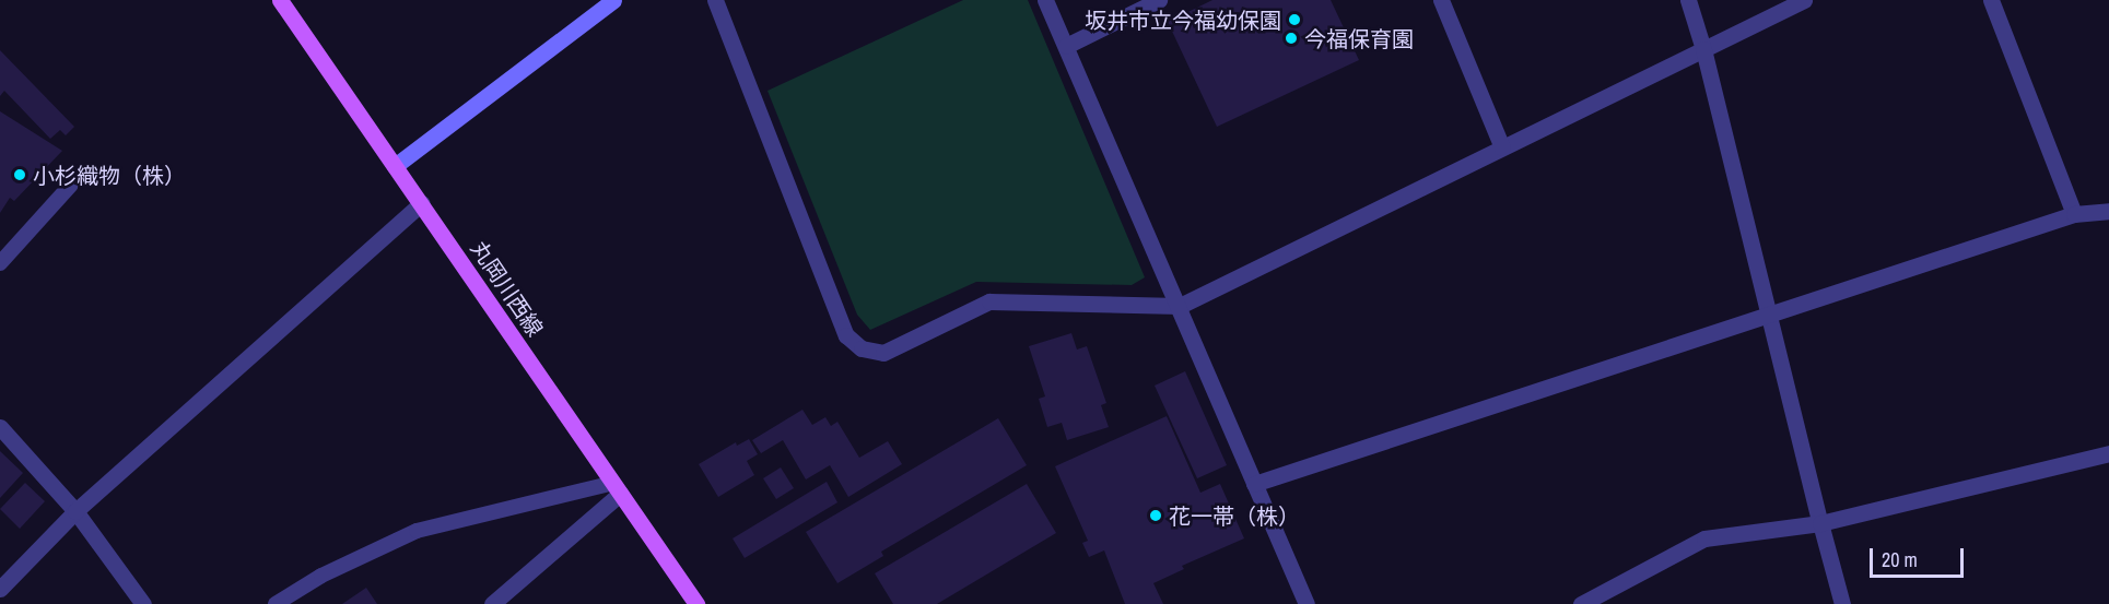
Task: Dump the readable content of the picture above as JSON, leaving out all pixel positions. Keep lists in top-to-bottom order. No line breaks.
{"streets":{"main road":["丸岡川西線"]},"places":["坂井市立今福幼保園","今福保育園","小杉織物（株）","花一帯（株）"],"scale_bar":"20 m"}
